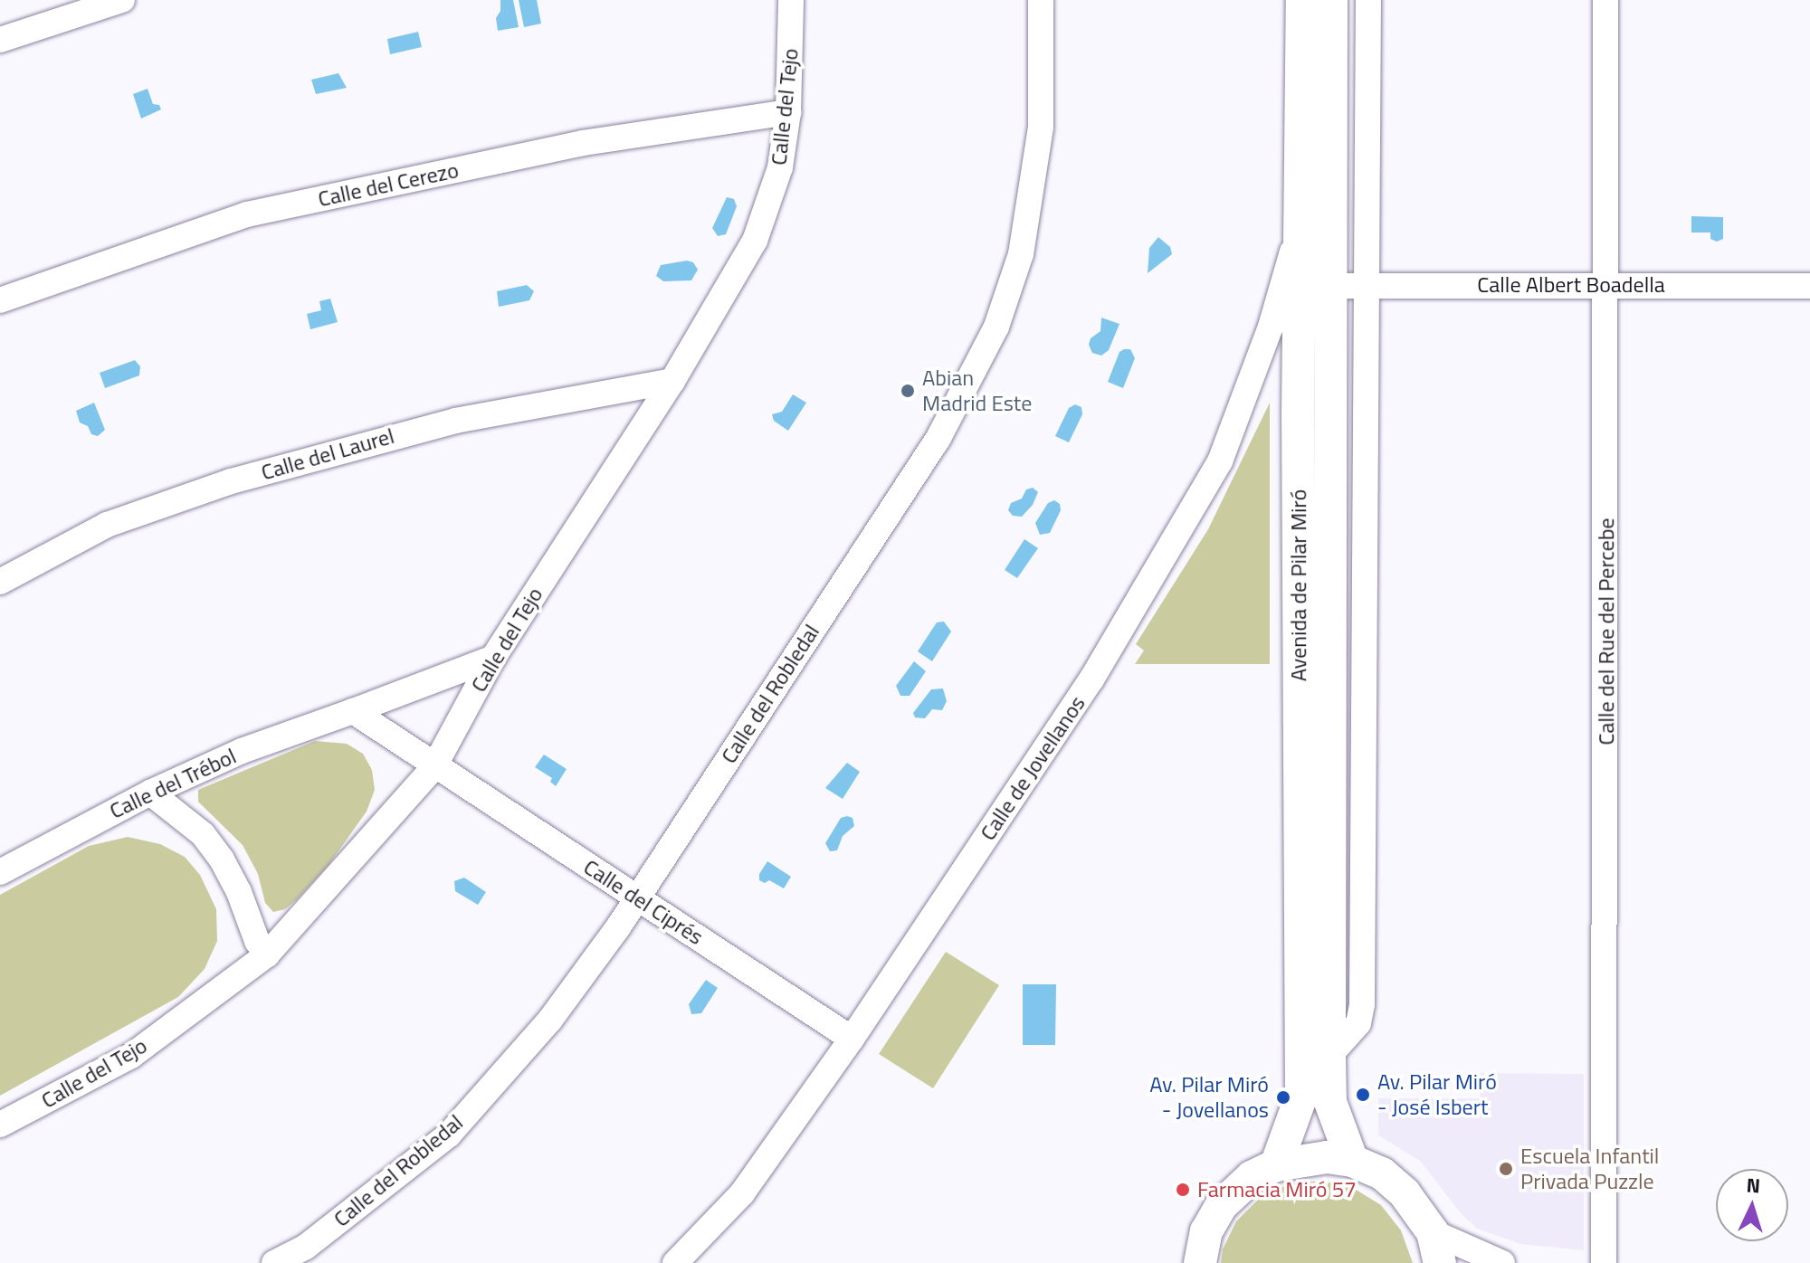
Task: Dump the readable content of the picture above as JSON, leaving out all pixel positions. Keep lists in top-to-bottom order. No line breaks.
{"streets":{"street":["Calle del Tejo","Calle del Cerezo","Calle Albert Boadella","Calle del Laurel","Avenida de Pilar Miró","Calle del Rue del Percebe","Calle del Robledal","Calle de Jovellanos","Calle del Trébol","Calle del Ciprés"]},"crossings":[["Calle del Tejo","Calle del Cerezo"],["Calle del Tejo","Calle del Laurel"],["Calle del Tejo","Calle del Trébol"],["Calle del Tejo","Calle del Ciprés"],["Calle Albert Boadella","Avenida de Pilar Miró"],["Calle Albert Boadella","Calle del Rue del Percebe"],["Avenida de Pilar Miró","Calle de Jovellanos"],["Calle del Robledal","Calle del Ciprés"],["Calle de Jovellanos","Calle del Ciprés"]],"places":["Abian Madrid Este","Av. Pilar Miró - José Isbert","Av. Pilar Miró - Jovellanos","Escuela Infantil Privada Puzzle","Farmacia Miró 57"],"north":"top"}
